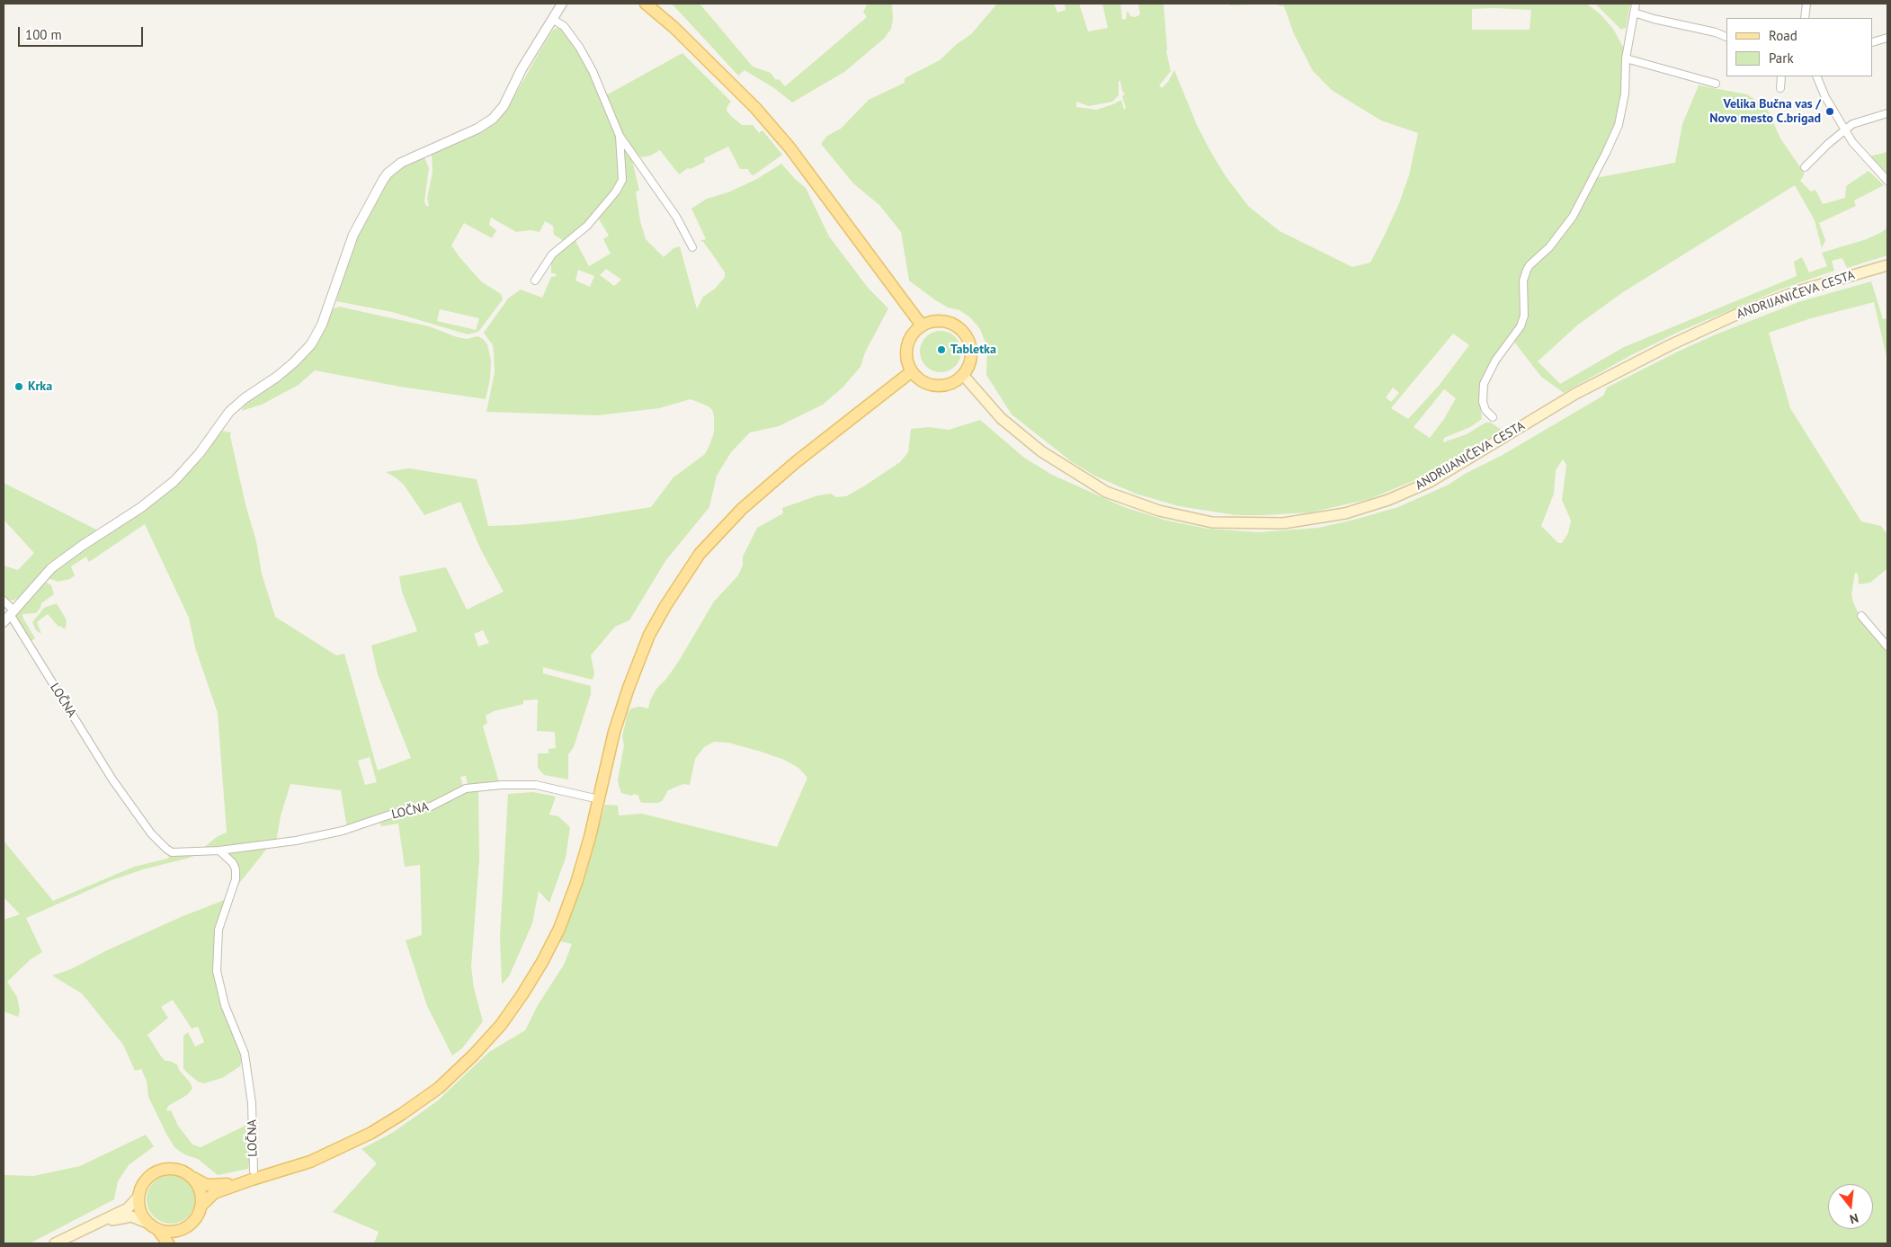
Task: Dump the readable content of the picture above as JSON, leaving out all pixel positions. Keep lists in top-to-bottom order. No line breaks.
{"streets":{"main road":["ANDRIJANIČEVA CESTA"],"street":["LOČNA"]},"places":["Velika Bučna vas / Novo mesto C.brigad","Tabletka","Krka"],"legend":["Road","Park"],"scale_bar":"100 m","north":"bottom"}
